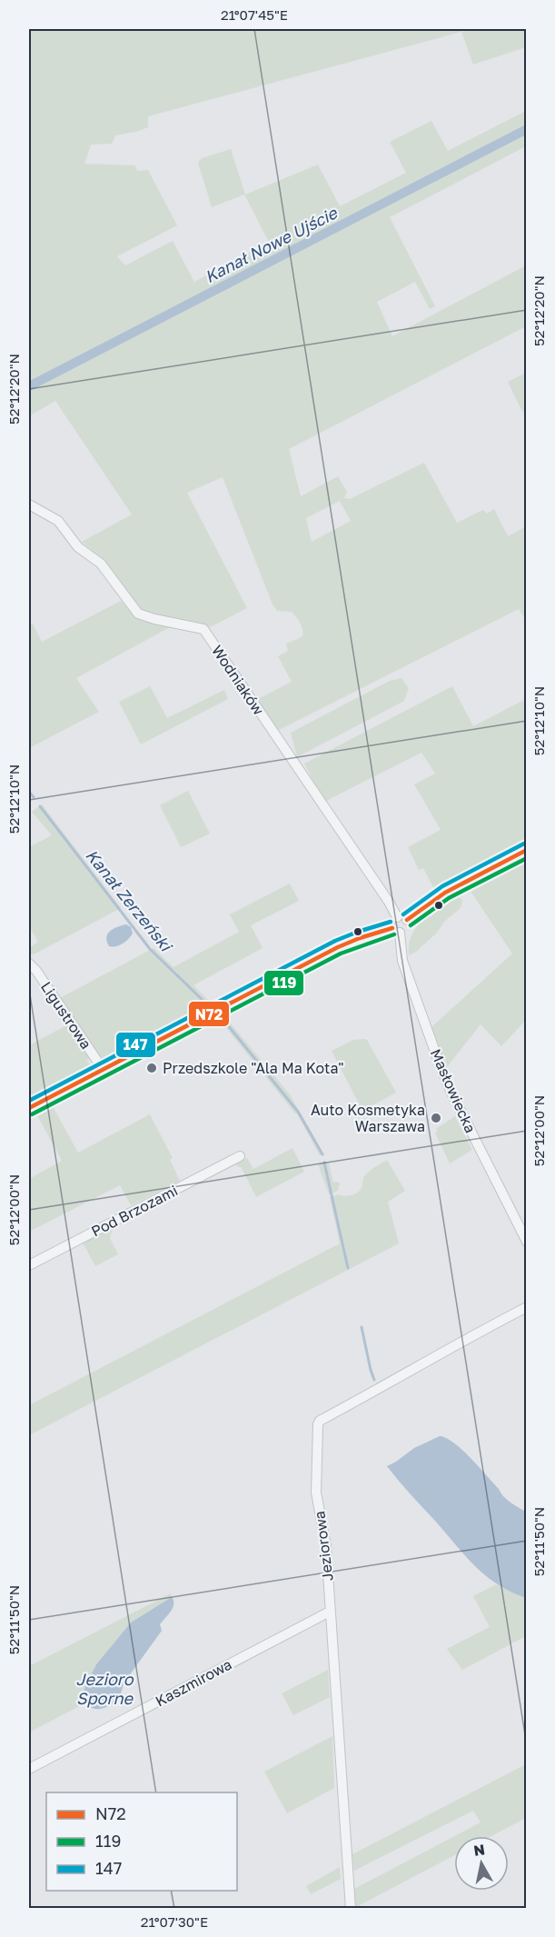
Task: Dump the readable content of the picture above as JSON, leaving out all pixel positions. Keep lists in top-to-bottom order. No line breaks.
{"streets":{"street":["Wodniaków","Ligustrowa","Masłowiecka","Pod Brzozami","Jeziorowa","Kaszmirowa"]},"crossings":[["Wodniaków","Masłowiecka"],["Jeziorowa","Kaszmirowa"]],"water":["Kanał Nowe Ujście","Kanał Zerzeński","Jezioro Sporne"],"places":["Przedszkole \"Ala Ma Kota\"","Auto Kosmetyka Warszawa"],"lines":["transit line 147","transit line N72","transit line 119"],"legend":["N72","119","147"],"north":"top","coordinates":["21°07'45\"E","52°12'20\"N","52°12'10\"N","52°12'00\"N","52°11'50\"N","21°07'30\"E"]}
